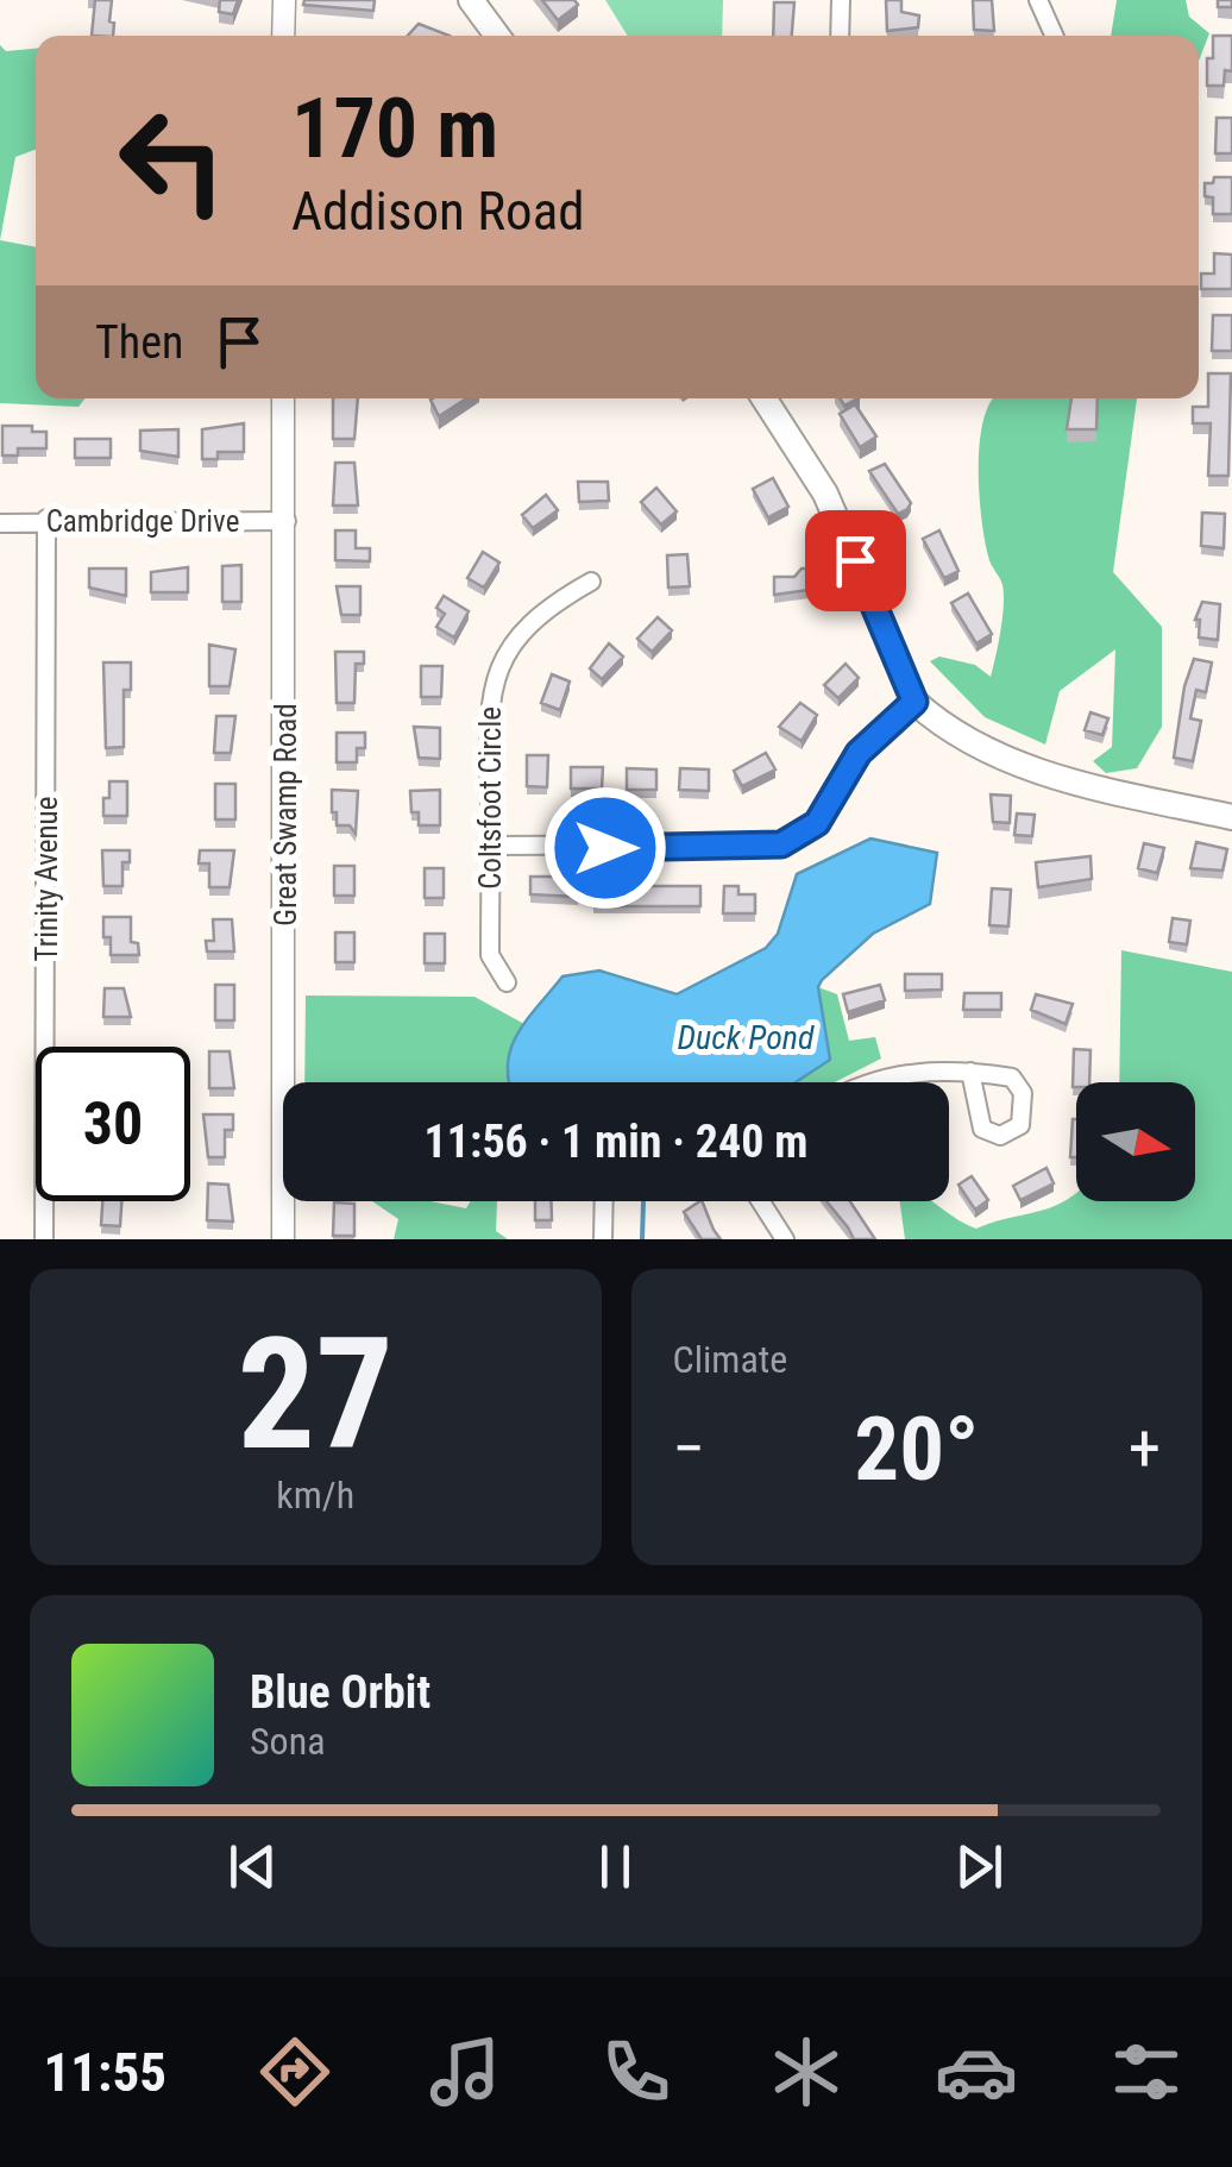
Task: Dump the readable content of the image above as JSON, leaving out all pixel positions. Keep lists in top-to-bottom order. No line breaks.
{"streets":{"street":["Cambridge Drive","Coltsfoot Circle","Great Swamp Road","Trinity Avenue"]},"crossings":[["Cambridge Drive","Great Swamp Road"],["Cambridge Drive","Trinity Avenue"]],"water":["Duck Pond"],"north":"right","page":{"turn":["170 m","Addison Road"],"then":"Then","limit":"30","trip":"11:56 · 1 min · 240 m","tile":[["27","km/h"],"Climate"],"heat":["−","20°","+"],"song":["Blue Orbit","Sona"],"tabs":"11:55"}}
